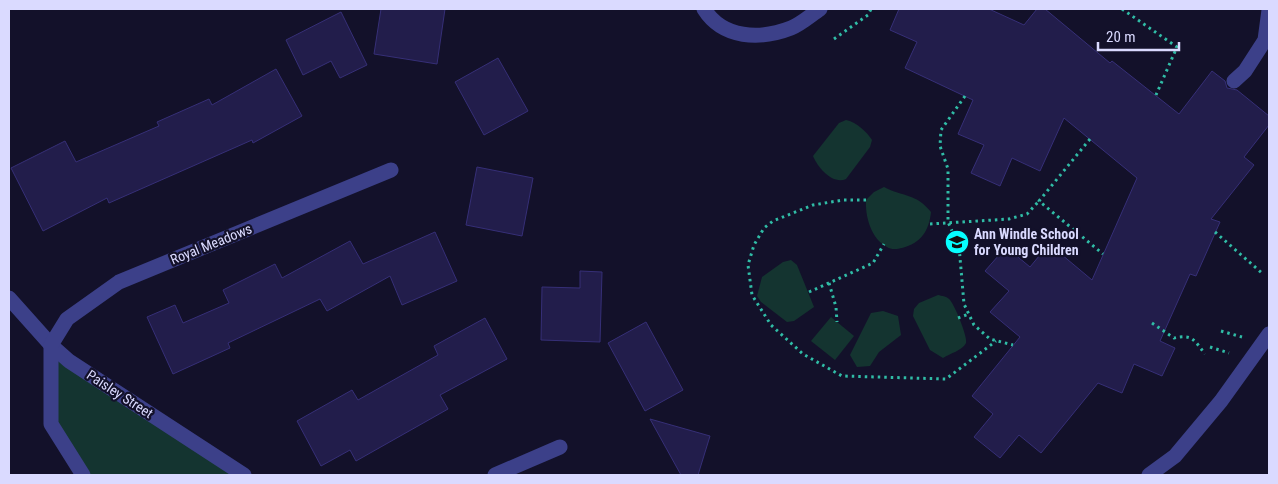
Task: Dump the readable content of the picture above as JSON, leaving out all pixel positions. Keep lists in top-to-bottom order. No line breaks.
{"streets":{"street":["Royal Meadows","Paisley Street"]},"crossings":[["Royal Meadows","Paisley Street"]],"places":{"school or university":["Ann Windle School for Young Children"]},"scale_bar":"20 m"}
